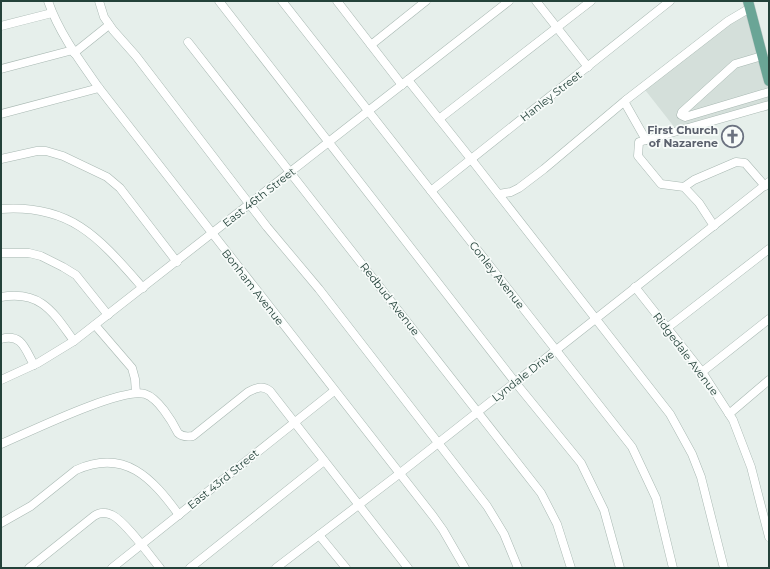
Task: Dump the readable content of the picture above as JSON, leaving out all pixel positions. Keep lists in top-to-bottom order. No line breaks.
{"streets":{"street":["Hanley Street","East 46th Street","Conley Avenue","Bonham Avenue","Redbud Avenue","Ridgedale Avenue","Lyndale Drive","East 43rd Street"]},"crossings":[["Hanley Street","Conley Avenue"],["East 46th Street","Conley Avenue"],["East 46th Street","Bonham Avenue"],["East 46th Street","Redbud Avenue"],["Conley Avenue","Lyndale Drive"],["Bonham Avenue","Lyndale Drive"],["Bonham Avenue","East 43rd Street"],["Redbud Avenue","Lyndale Drive"],["Ridgedale Avenue","Lyndale Drive"]],"places":{"church":["First Church of Nazarene"]}}
